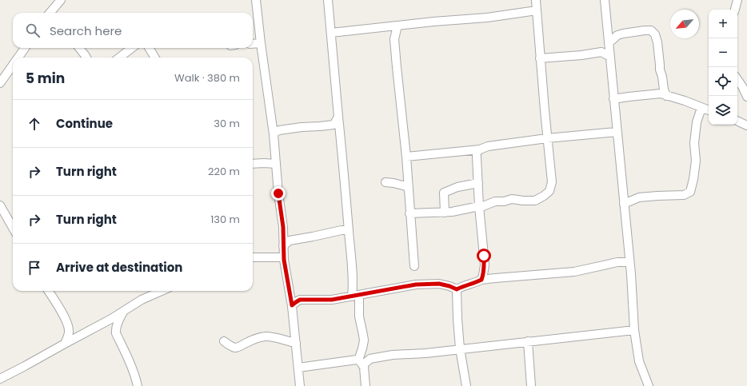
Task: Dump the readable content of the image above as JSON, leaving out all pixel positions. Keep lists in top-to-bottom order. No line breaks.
{"north":"bottom left","page":{"map_buttons":["+","−"],"search":"Search here","heading":["5 min","Walk · 380 m"],"list":[["Continue","30 m"],["Turn right","220 m"],["Turn right","130 m"],"Arrive at destination"]}}
